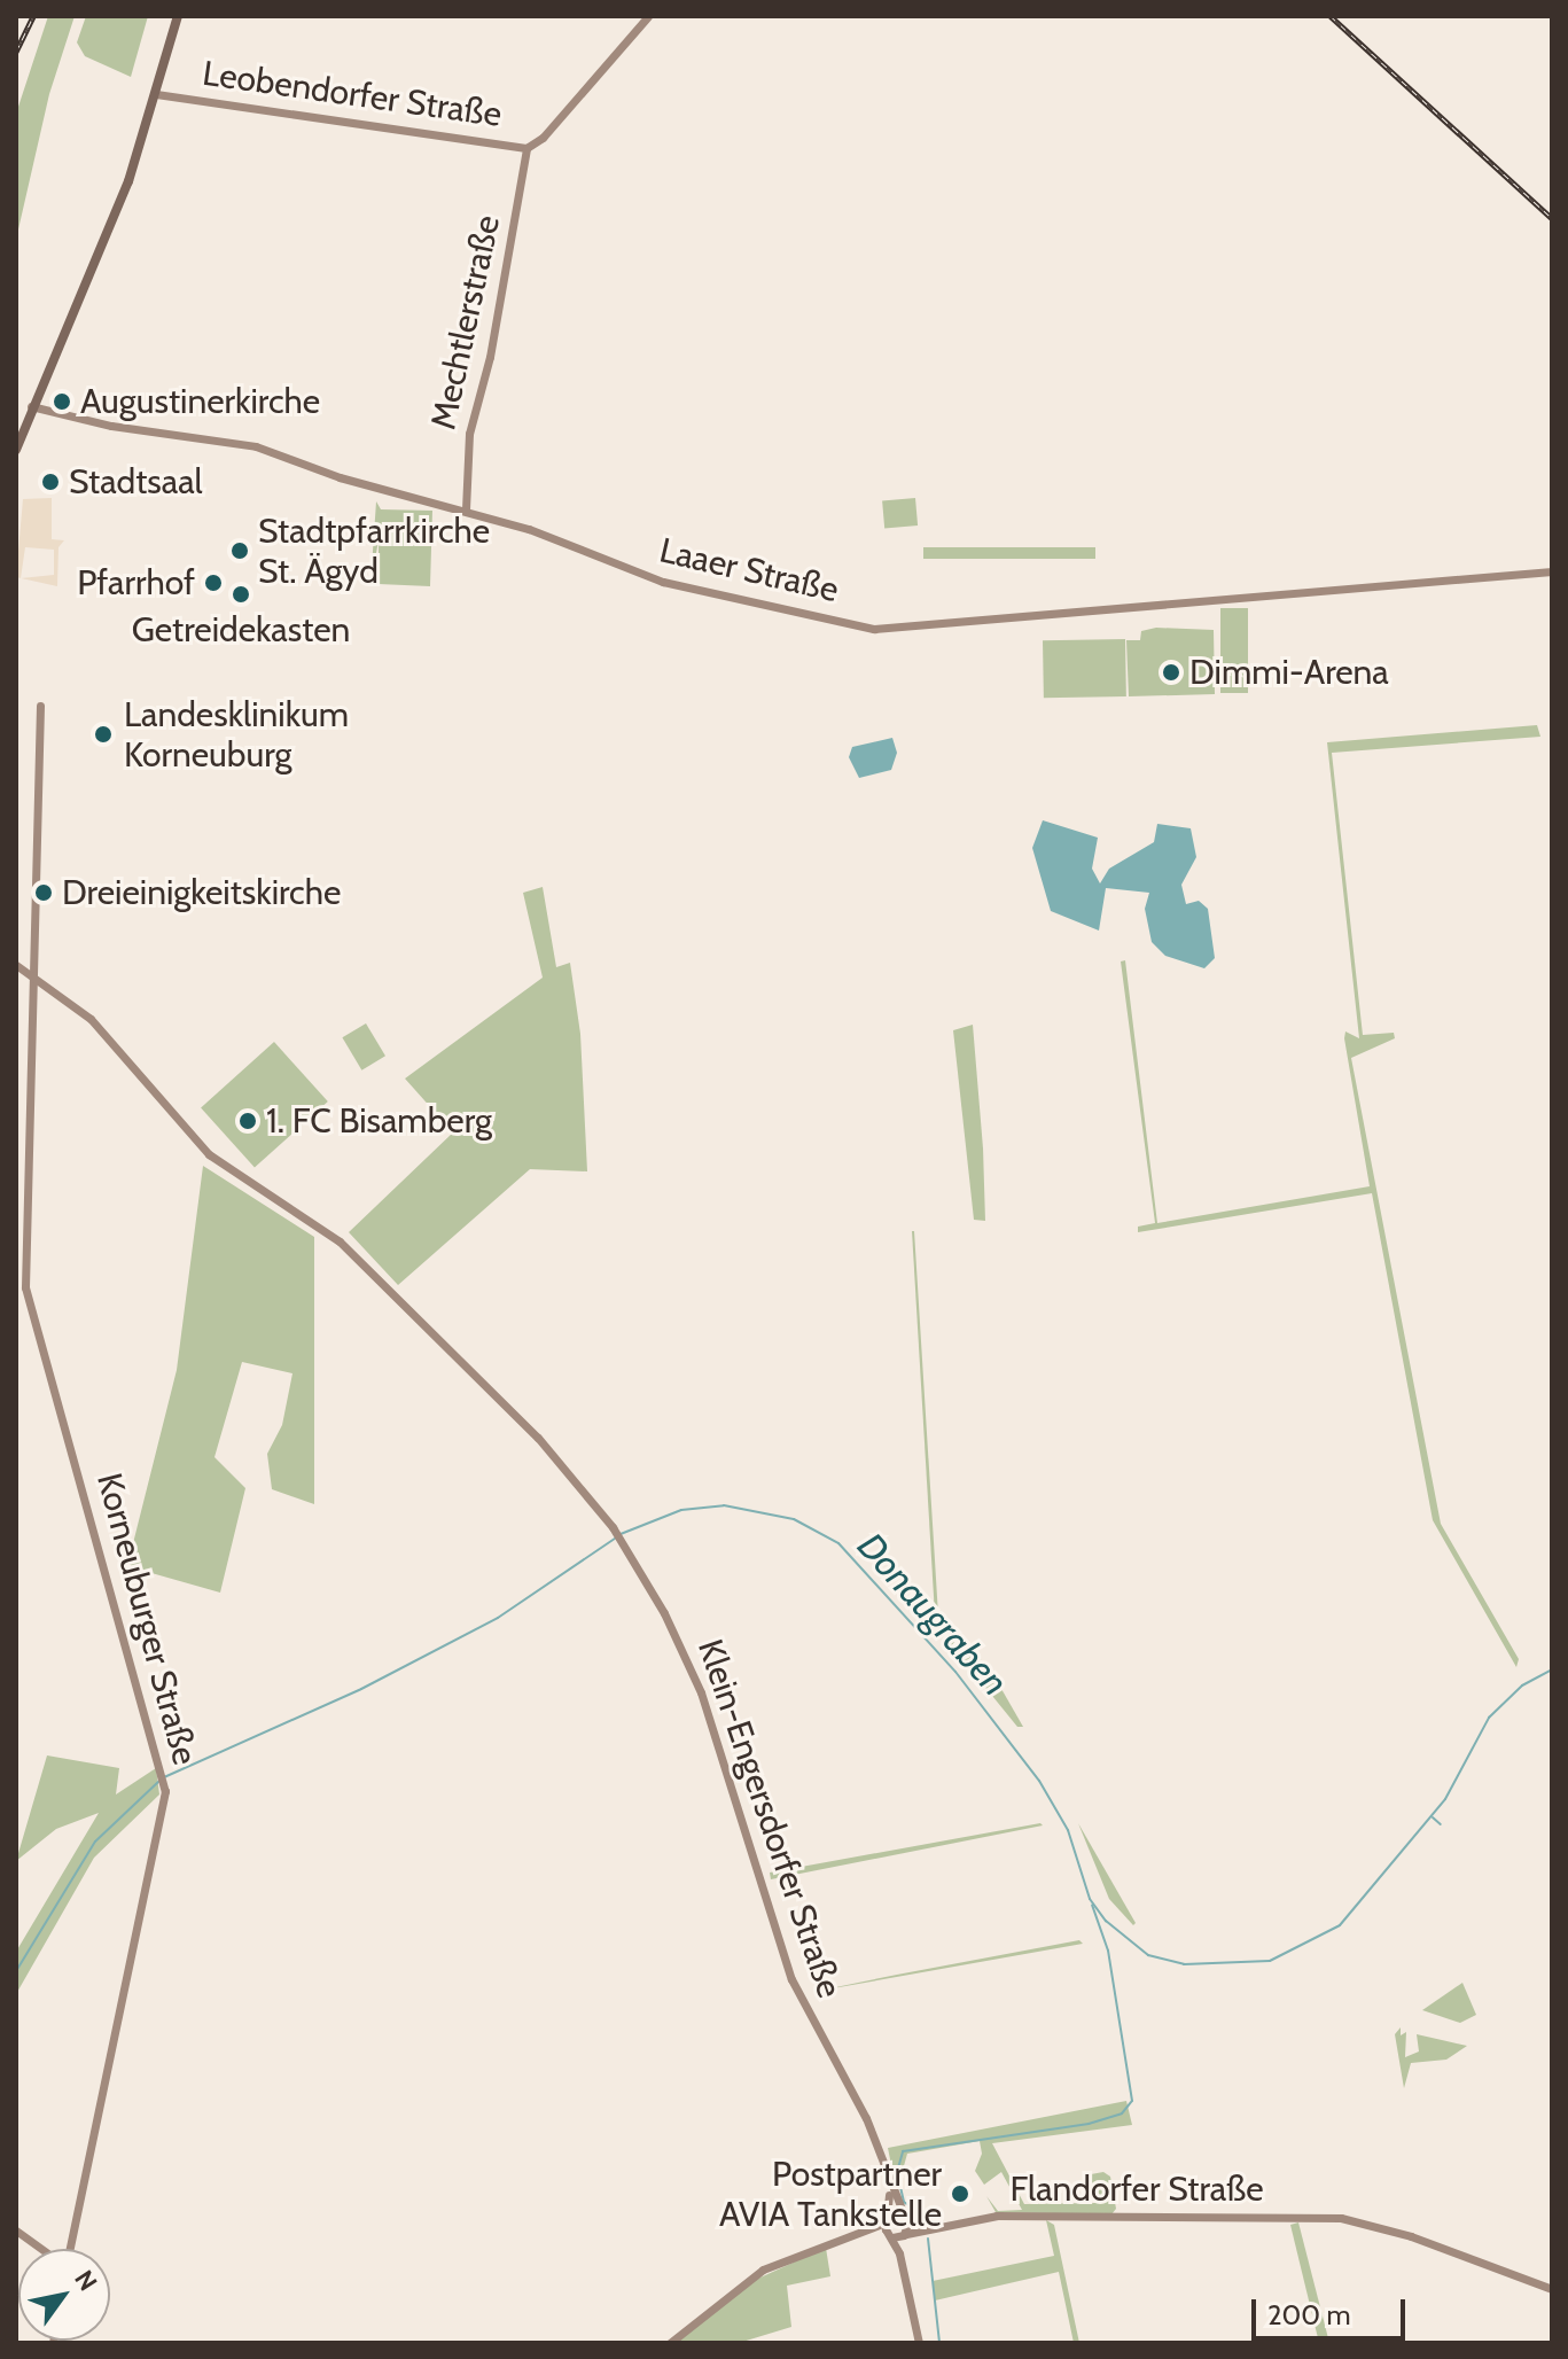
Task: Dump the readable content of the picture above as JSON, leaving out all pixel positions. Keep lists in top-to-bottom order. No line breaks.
{"streets":{"street":["Leobendorfer Straße","Mechtlerstraße","Laaer Straße","Korneuburger Straße","Klein-Engersdorfer Straße","Flandorfer Straße"]},"crossings":[["Leobendorfer Straße","Mechtlerstraße"],["Mechtlerstraße","Laaer Straße"],["Korneuburger Straße","Klein-Engersdorfer Straße"],["Klein-Engersdorfer Straße","Flandorfer Straße"]],"water":["Donaugraben"],"places":["Augustinerkirche","Stadtsaal","Stadtpfarrkirche St. Ägyd","Pfarrhof","Getreidekasten","Dimmi-Arena","Landesklinikum Korneuburg","Dreieinigkeitskirche","1. FC Bisamberg","Postpartner AVIA Tankstelle"],"scale_bar":"200 m","north":"top right"}
